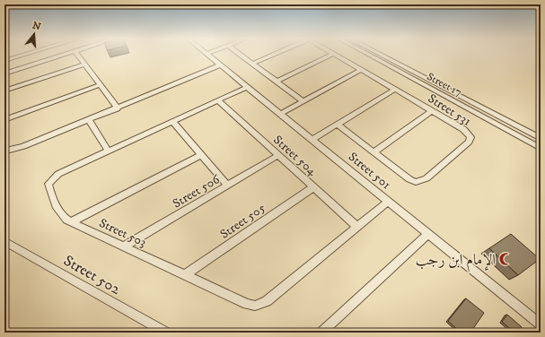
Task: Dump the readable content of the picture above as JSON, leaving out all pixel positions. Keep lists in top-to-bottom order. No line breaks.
{"streets":{"street":["Street 17","Street 531","Street 504","Street 501","Street 506","Street 505","Street 503","Street 502"]},"crossings":[["Street 504","Street 506"],["Street 504","Street 505"],["Street 504","Street 503"],["Street 501","Street 503"],["Street 506","Street 503"],["Street 505","Street 503"]],"places":{"mosque":["الإمام ابن رجب"]},"north":"top"}
